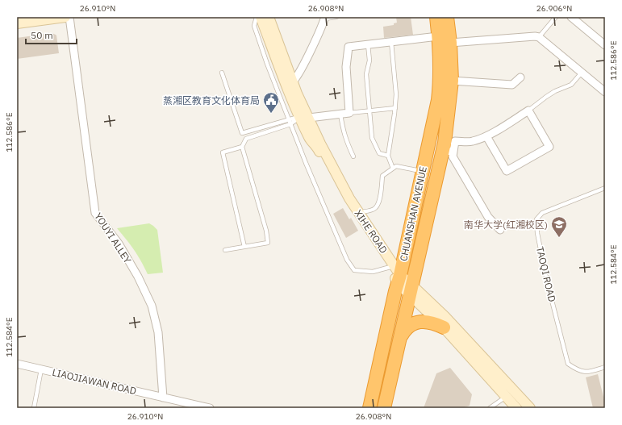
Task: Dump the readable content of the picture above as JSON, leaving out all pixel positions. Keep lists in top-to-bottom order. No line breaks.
{"streets":{"highway":["CHUANSHAN AVENUE"],"main road":["XIHE ROAD"],"street":["YOUYI ALLEY","LIAOJIAWAN ROAD"],"lane":["TAOQI ROAD"]},"crossings":[["CHUANSHAN AVENUE","XIHE ROAD"],["YOUYI ALLEY","LIAOJIAWAN ROAD"]],"places":{"public building":["蒸湘区教育文化体育局"],"school or university":["南华大学(红湘校区)"]},"scale_bar":"50 m","coordinates":["26.910°N","26.908°N","26.906°N","112.586°E","112.584°E"]}
